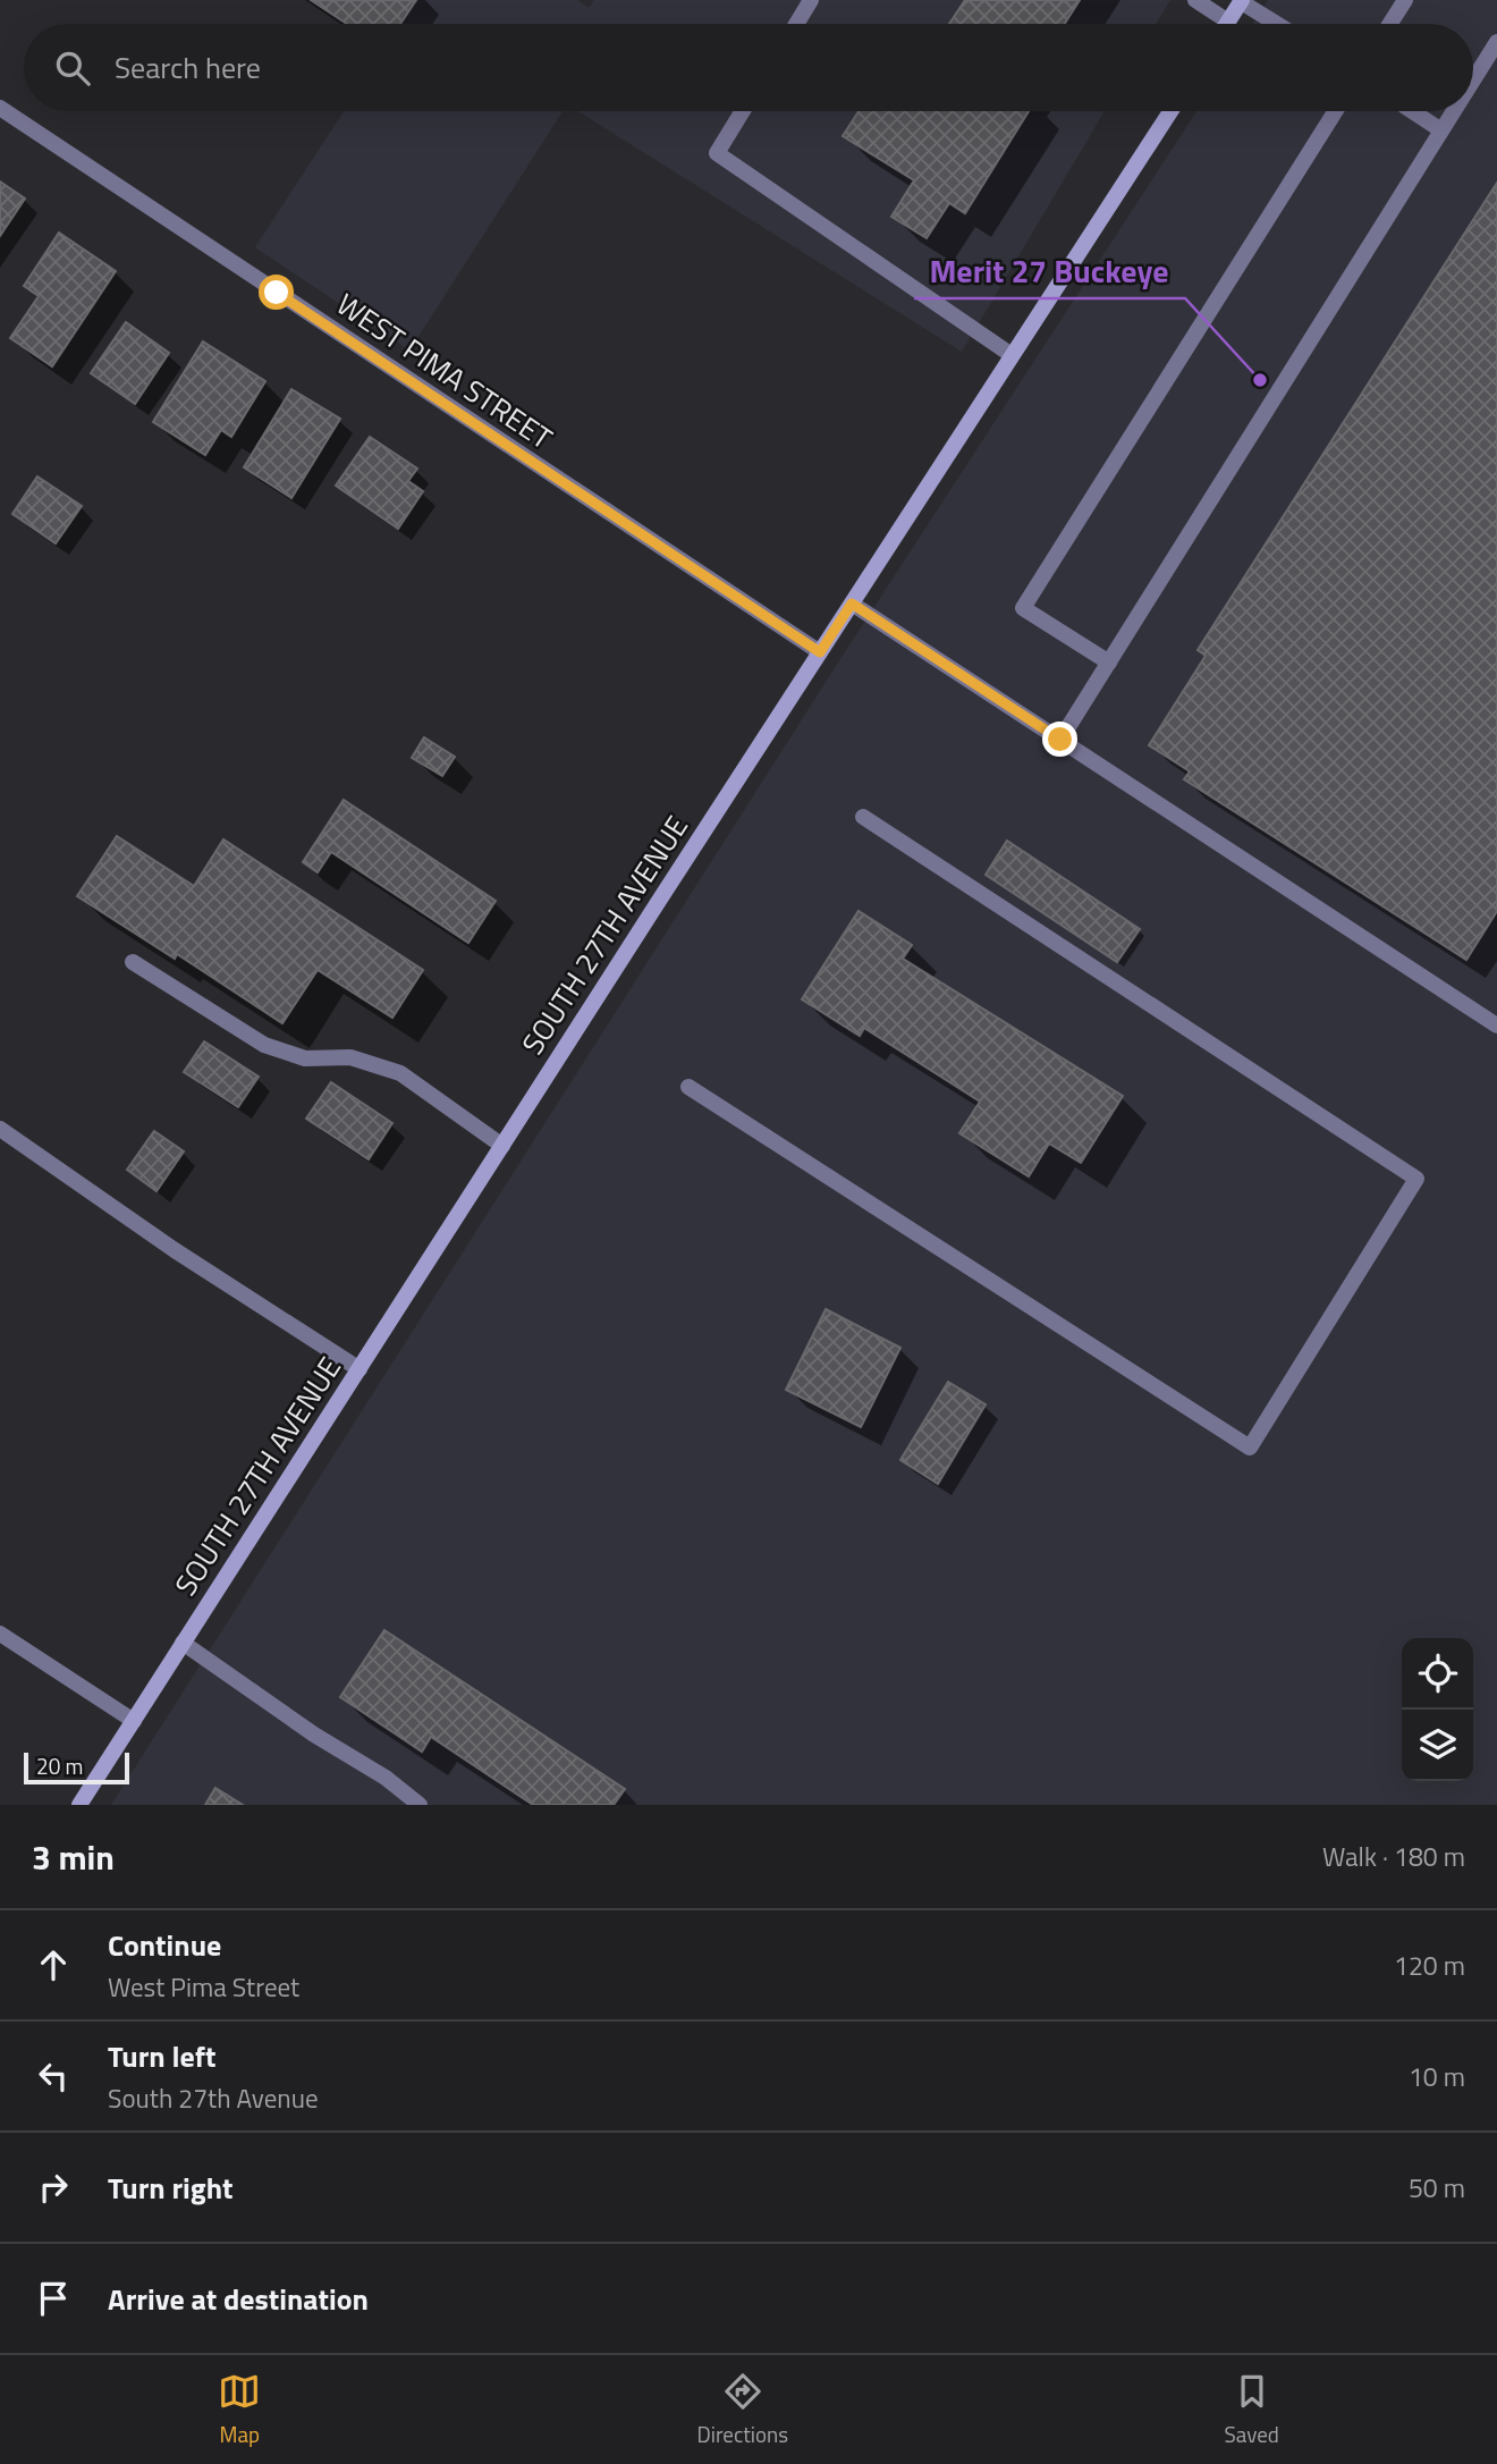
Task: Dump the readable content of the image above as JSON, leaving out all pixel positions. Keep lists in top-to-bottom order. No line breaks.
{"streets":{"main road":["SOUTH 27TH AVENUE"],"street":["WEST PIMA STREET"]},"crossings":[["WEST PIMA STREET","SOUTH 27TH AVENUE"]],"places":["Merit 27 Buckeye"],"scale_bar":"20 m","page":{"search":"Search here","scale":"20 m","heading":["3 min","Walk · 180 m"],"list":[["Continue","West Pima Street","120 m"],["Turn left","South 27th Avenue","10 m"],["Turn right","50 m"],"Arrive at destination"],"nav":["Map","Directions","Saved"]}}
